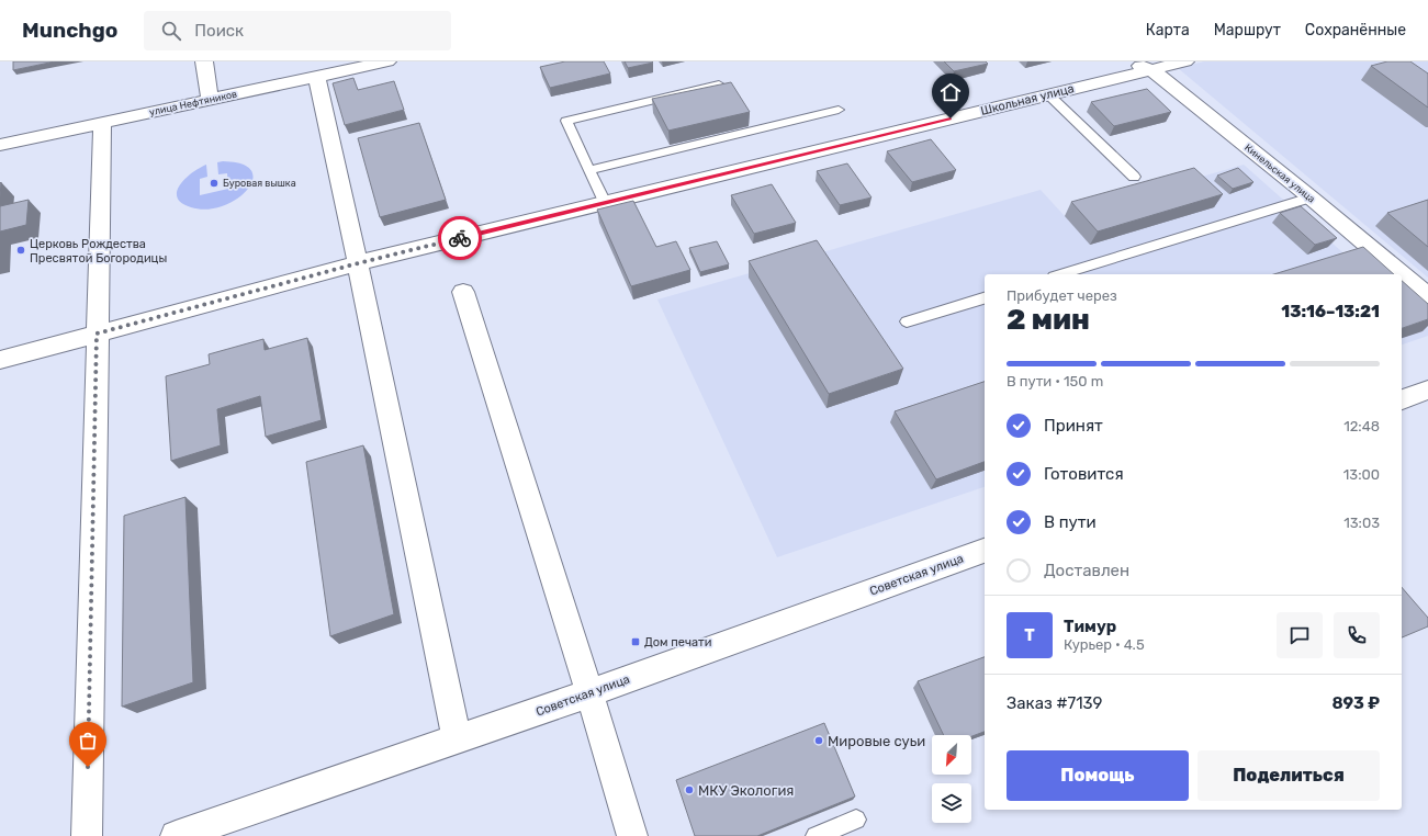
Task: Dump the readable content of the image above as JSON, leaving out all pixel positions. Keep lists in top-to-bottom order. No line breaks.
{"streets":{"street":["Школьная улица","улица Нефтяников","Кинельская улица","Советская улица"]},"crossings":[["Школьная улица","Кинельская улица"]],"places":{"other":["Буровая вышка","Церковь Рождества Пресвятой Богородицы","Мировые суьи","МКУ Экология"],"transit":["Дом печати"]},"north":"bottom left","page":{"header":"Munchgo","search":"Поиск","nav":["Карта","Маршрут","Сохранённые"],"heading":["2 мин","Прибудет через","13:16–13:21"],"panel":["Тимур","Курьер · 4.5","Заказ #7139","893 ₽"],"bar":"В пути · 150 m","list":[["Принят","12:48"],["Готовится","13:00"],["В пути","13:03"],"Доставлен"],"round":"Т","buttons":["Помощь","Поделиться"]}}
